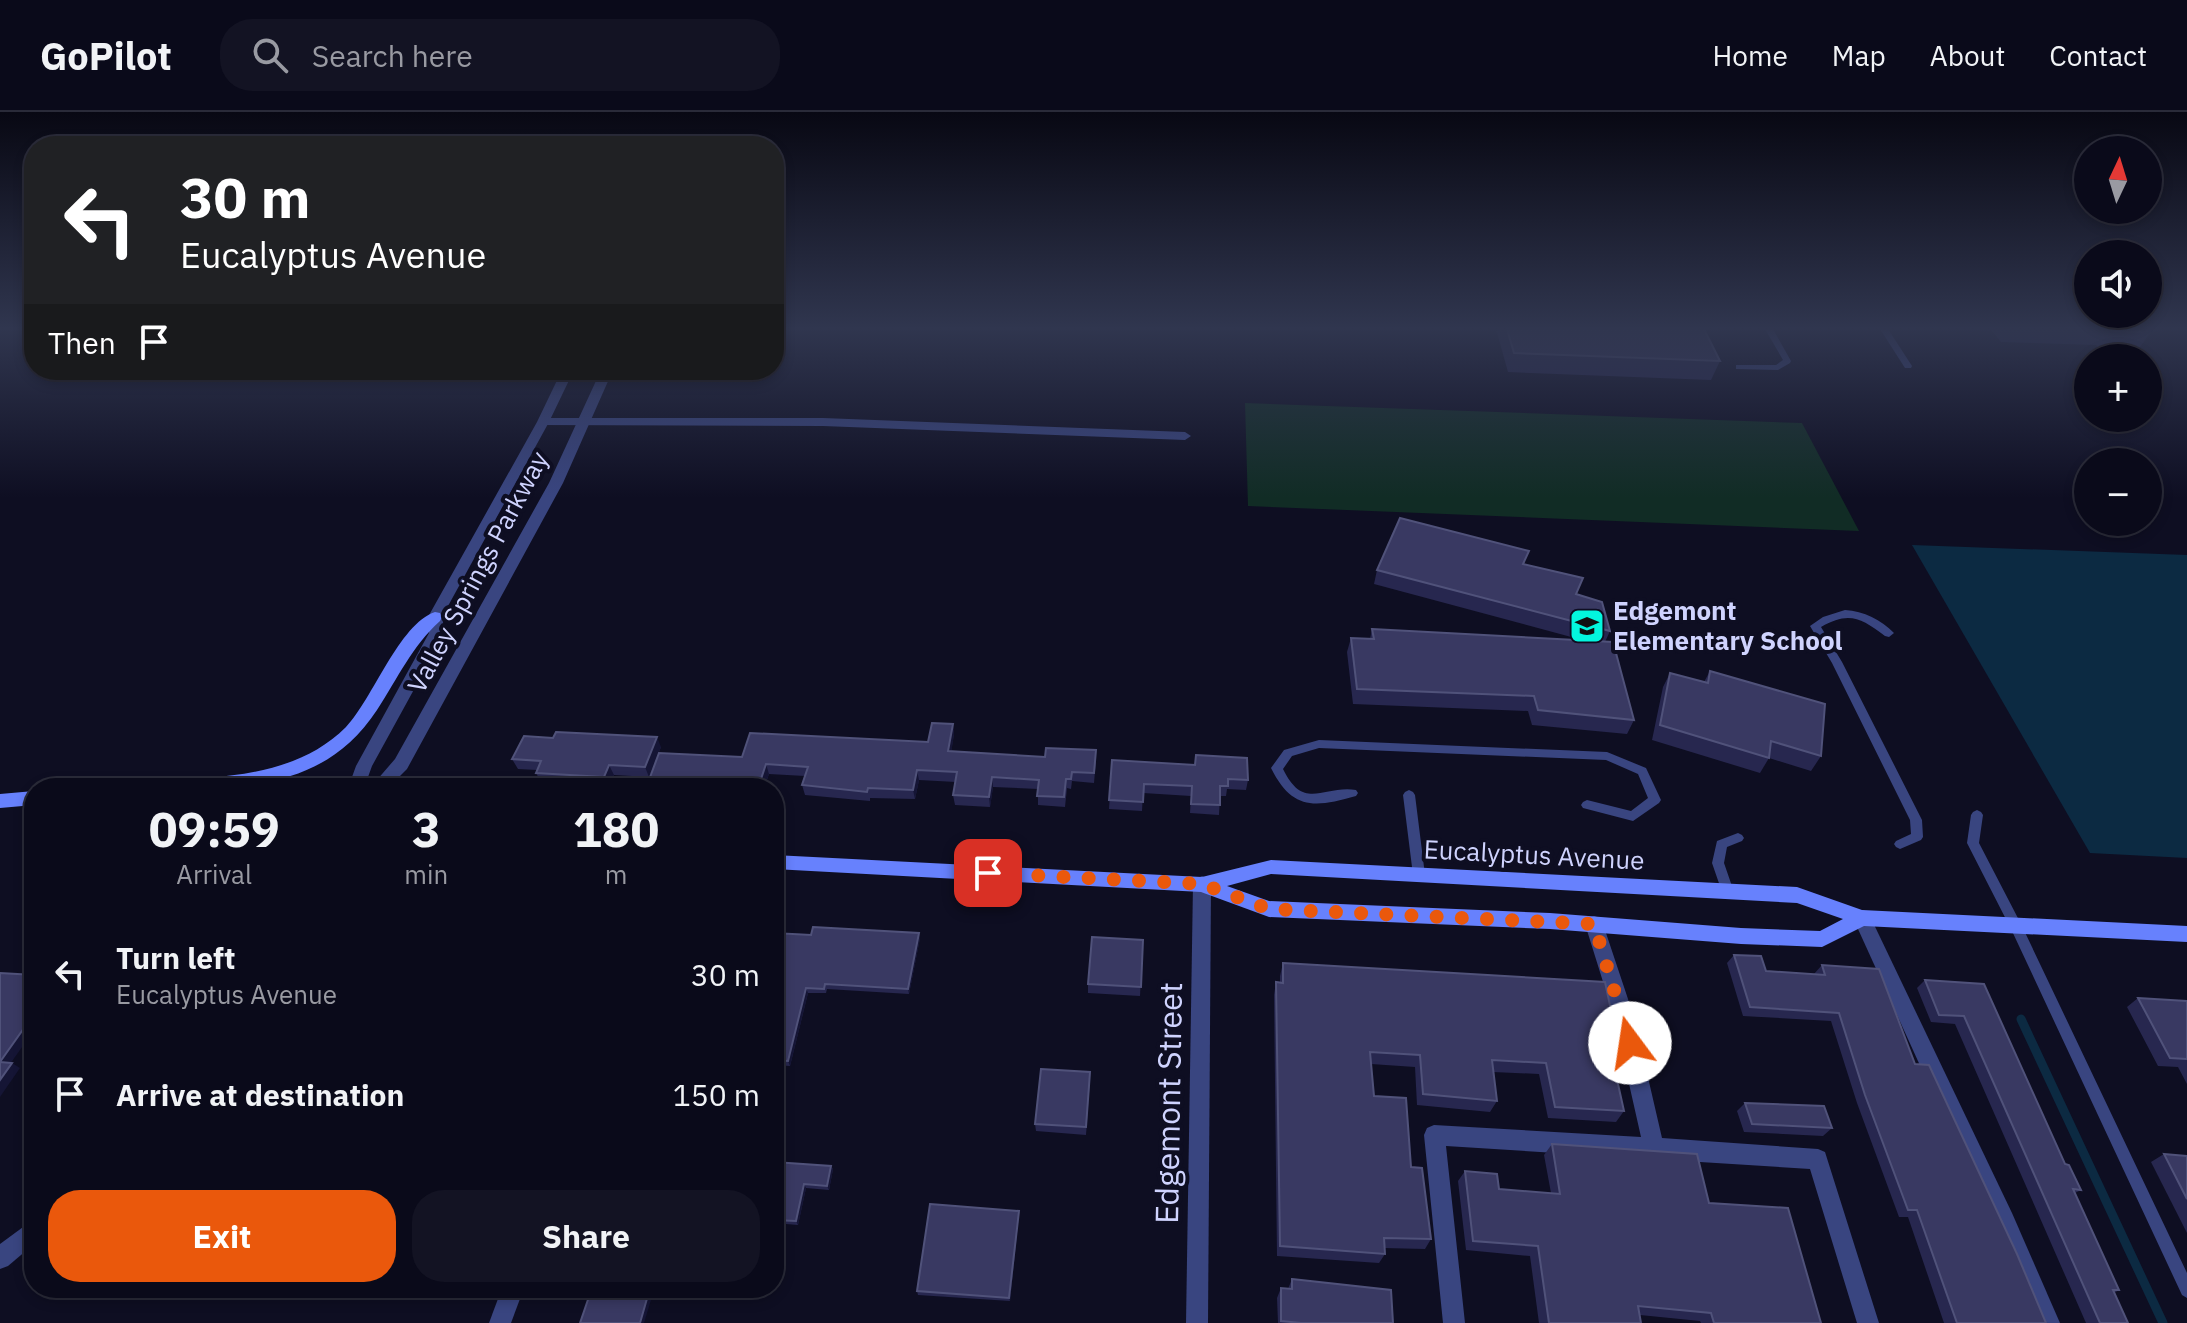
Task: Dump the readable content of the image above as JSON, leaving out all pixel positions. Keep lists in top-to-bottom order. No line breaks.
{"streets":{"main road":["Eucalyptus Avenue"],"street":["Valley Springs Parkway","Edgemont Street"]},"crossings":[["Eucalyptus Avenue","Edgemont Street"]],"places":{"school or university":["Edgemont Elementary School"]},"north":"top","page":{"header":"GoPilot","search":"Search here","nav":["Home","Map","About","Contact"],"map_buttons":["+","−"],"turn":["30 m","Eucalyptus Avenue"],"then":"Then","eta":["09:59","Arrival","3","min","180","m"],"list":[{"name":"Turn left","note":"Eucalyptus Avenue","value":"30 m"},{"name":"Arrive at destination","value":"150 m"}],"buttons":["Exit","Share"]}}
